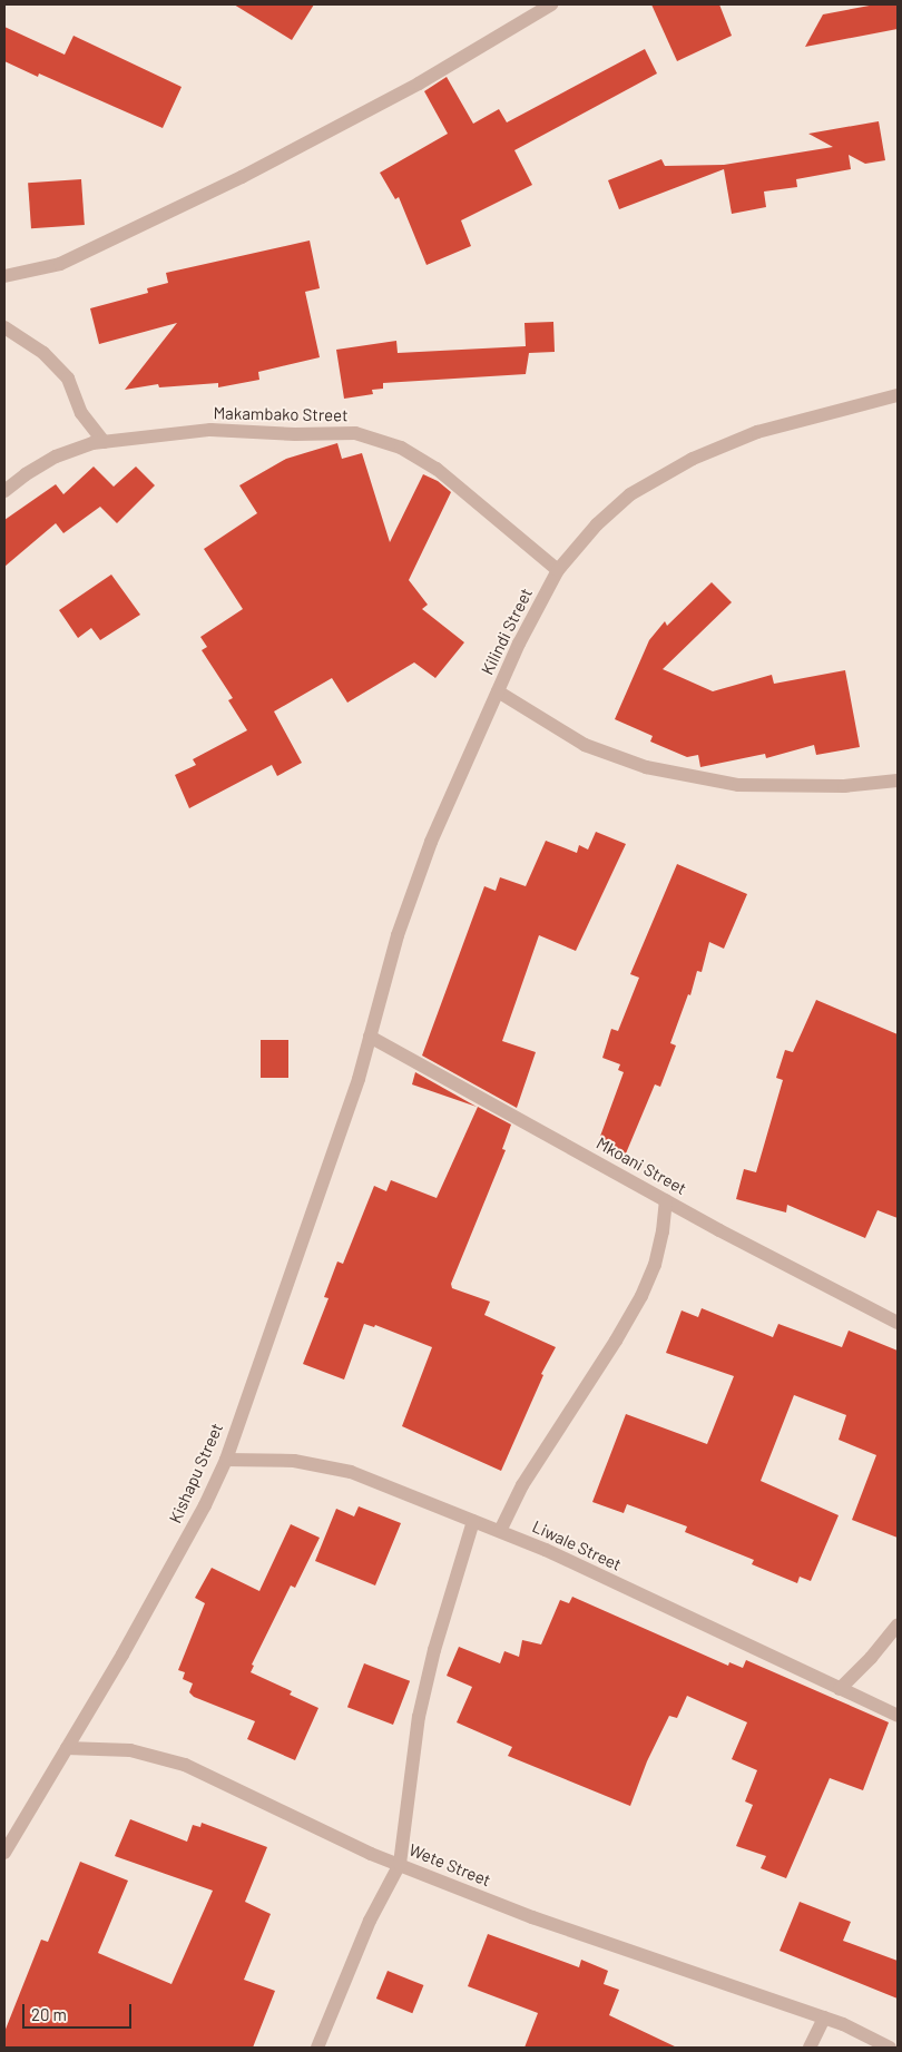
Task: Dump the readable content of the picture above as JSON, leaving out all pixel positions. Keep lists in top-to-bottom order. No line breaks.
{"streets":{"street":["Makambako Street","Kilindi Street","Mkoani Street","Kishapu Street","Liwale Street","Wete Street"]},"crossings":[["Makambako Street","Kilindi Street"],["Kilindi Street","Mkoani Street"],["Kilindi Street","Kishapu Street"],["Kishapu Street","Liwale Street"],["Kishapu Street","Wete Street"]],"scale_bar":"20 m"}
